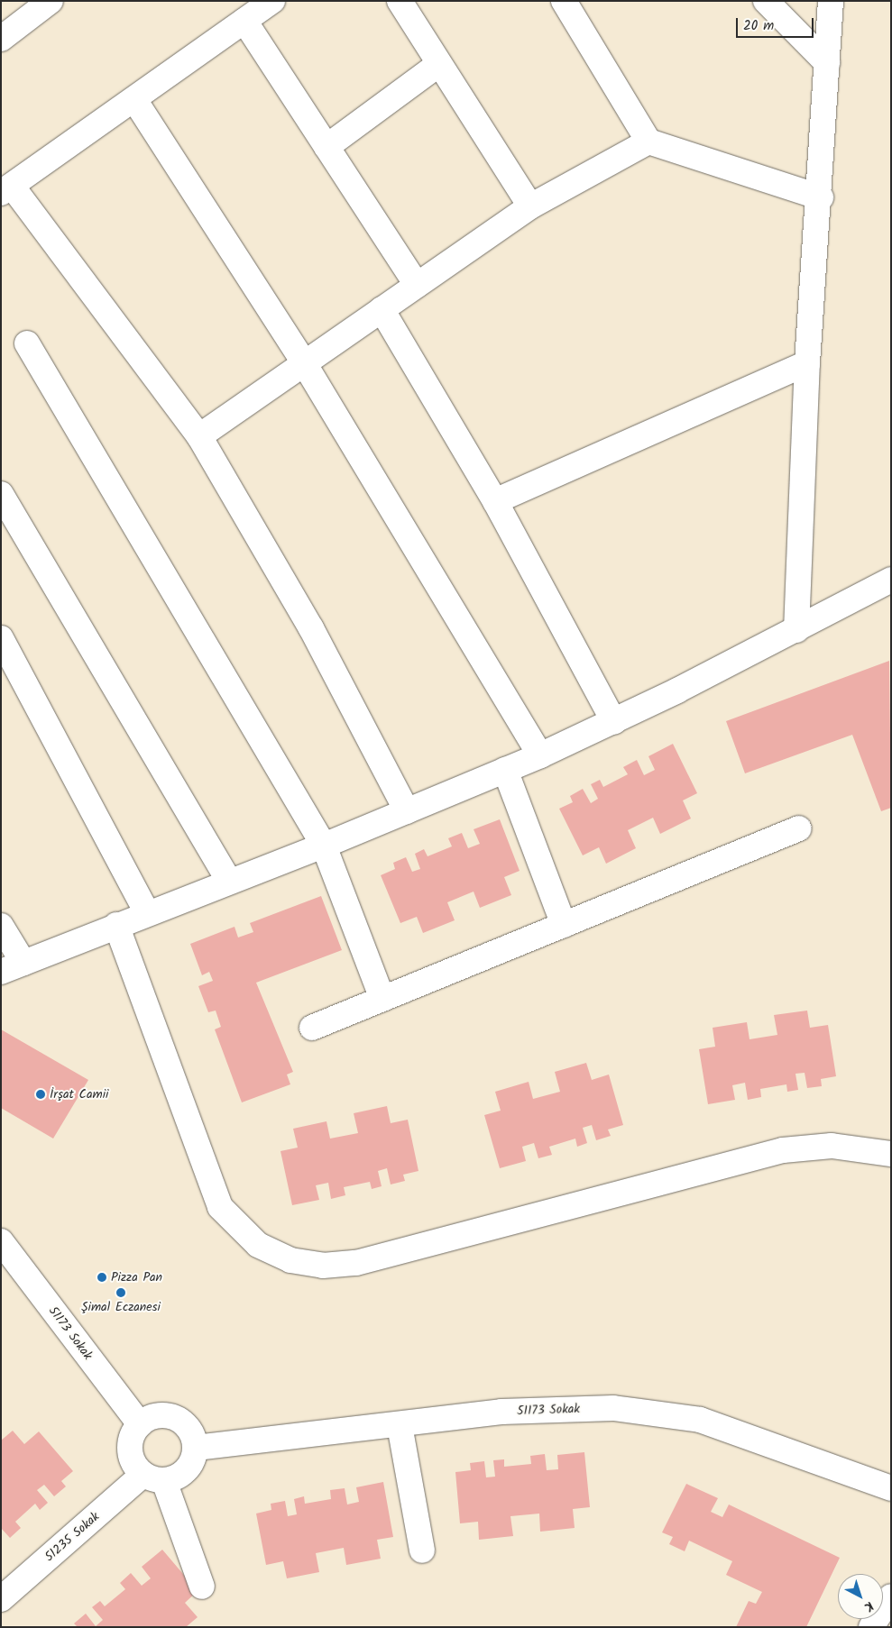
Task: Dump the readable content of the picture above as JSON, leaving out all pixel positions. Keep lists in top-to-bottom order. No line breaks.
{"streets":{"street":["51173 Sokak","51235 Sokak"]},"crossings":[["51173 Sokak","51235 Sokak"]],"places":["İrşat Camii","Pizza Pan","Şimal Eczanesi"],"scale_bar":"20 m","north":"bottom right"}
